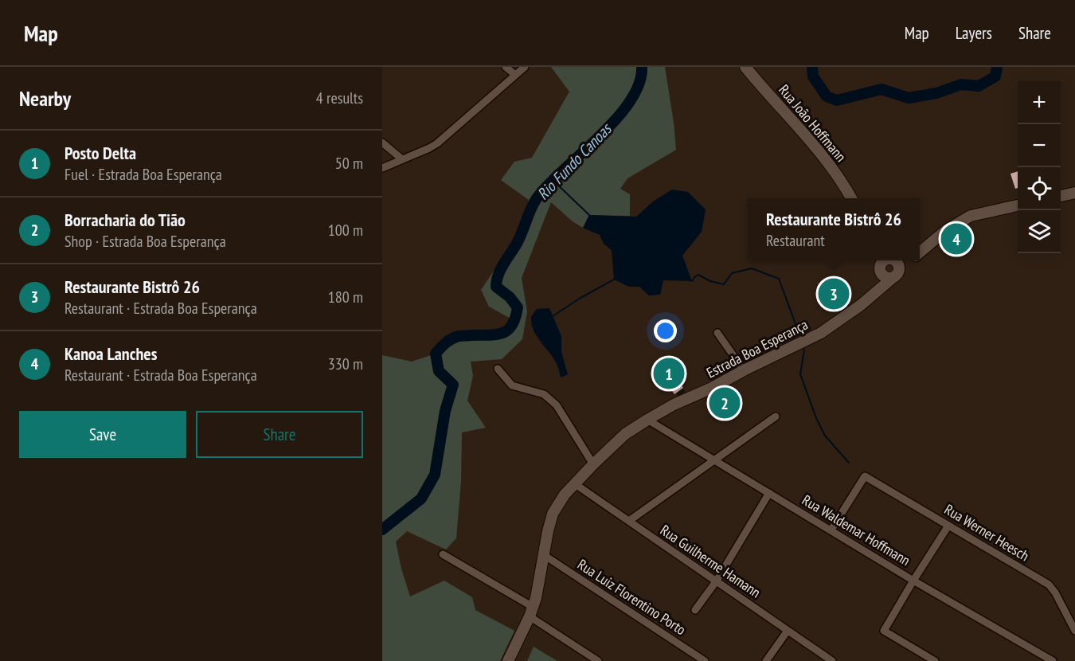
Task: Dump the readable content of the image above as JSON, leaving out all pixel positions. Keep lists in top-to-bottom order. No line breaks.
{"streets":{"street":["Rua João Hoffmann","Estrada Boa Esperança","Rua Waldemar Hoffmann","Rua Werner Heesch","Rua Guilherme Hamann","Rua Luiz Florentino Porto"]},"crossings":[["Estrada Boa Esperança","Rua Waldemar Hoffmann"],["Estrada Boa Esperança","Rua Guilherme Hamann"],["Estrada Boa Esperança","Rua Luiz Florentino Porto"],["Rua Waldemar Hoffmann","Rua Werner Heesch"]],"water":["Rio Fundo Canoas"],"page":{"header":"Map","nav":["Map","Layers","Share"],"heading":["Nearby","4 results"],"map_buttons":["+","−"],"list":[{"mark":"1","name":"Posto Delta","note":"Fuel · Estrada Boa Esperança","value":"50 m"},{"mark":"2","name":"Borracharia do Tião","note":"Shop · Estrada Boa Esperança","value":"100 m"},{"mark":"3","name":"Restaurante Bistrô 26","note":"Restaurant · Estrada Boa Esperança","value":"180 m"},{"mark":"4","name":"Kanoa Lanches","note":"Restaurant · Estrada Boa Esperança","value":"330 m"}],"popup":["Restaurante Bistrô 26","Restaurant"],"pins":["4","3","1","2"],"buttons":["Save","Share"]}}
